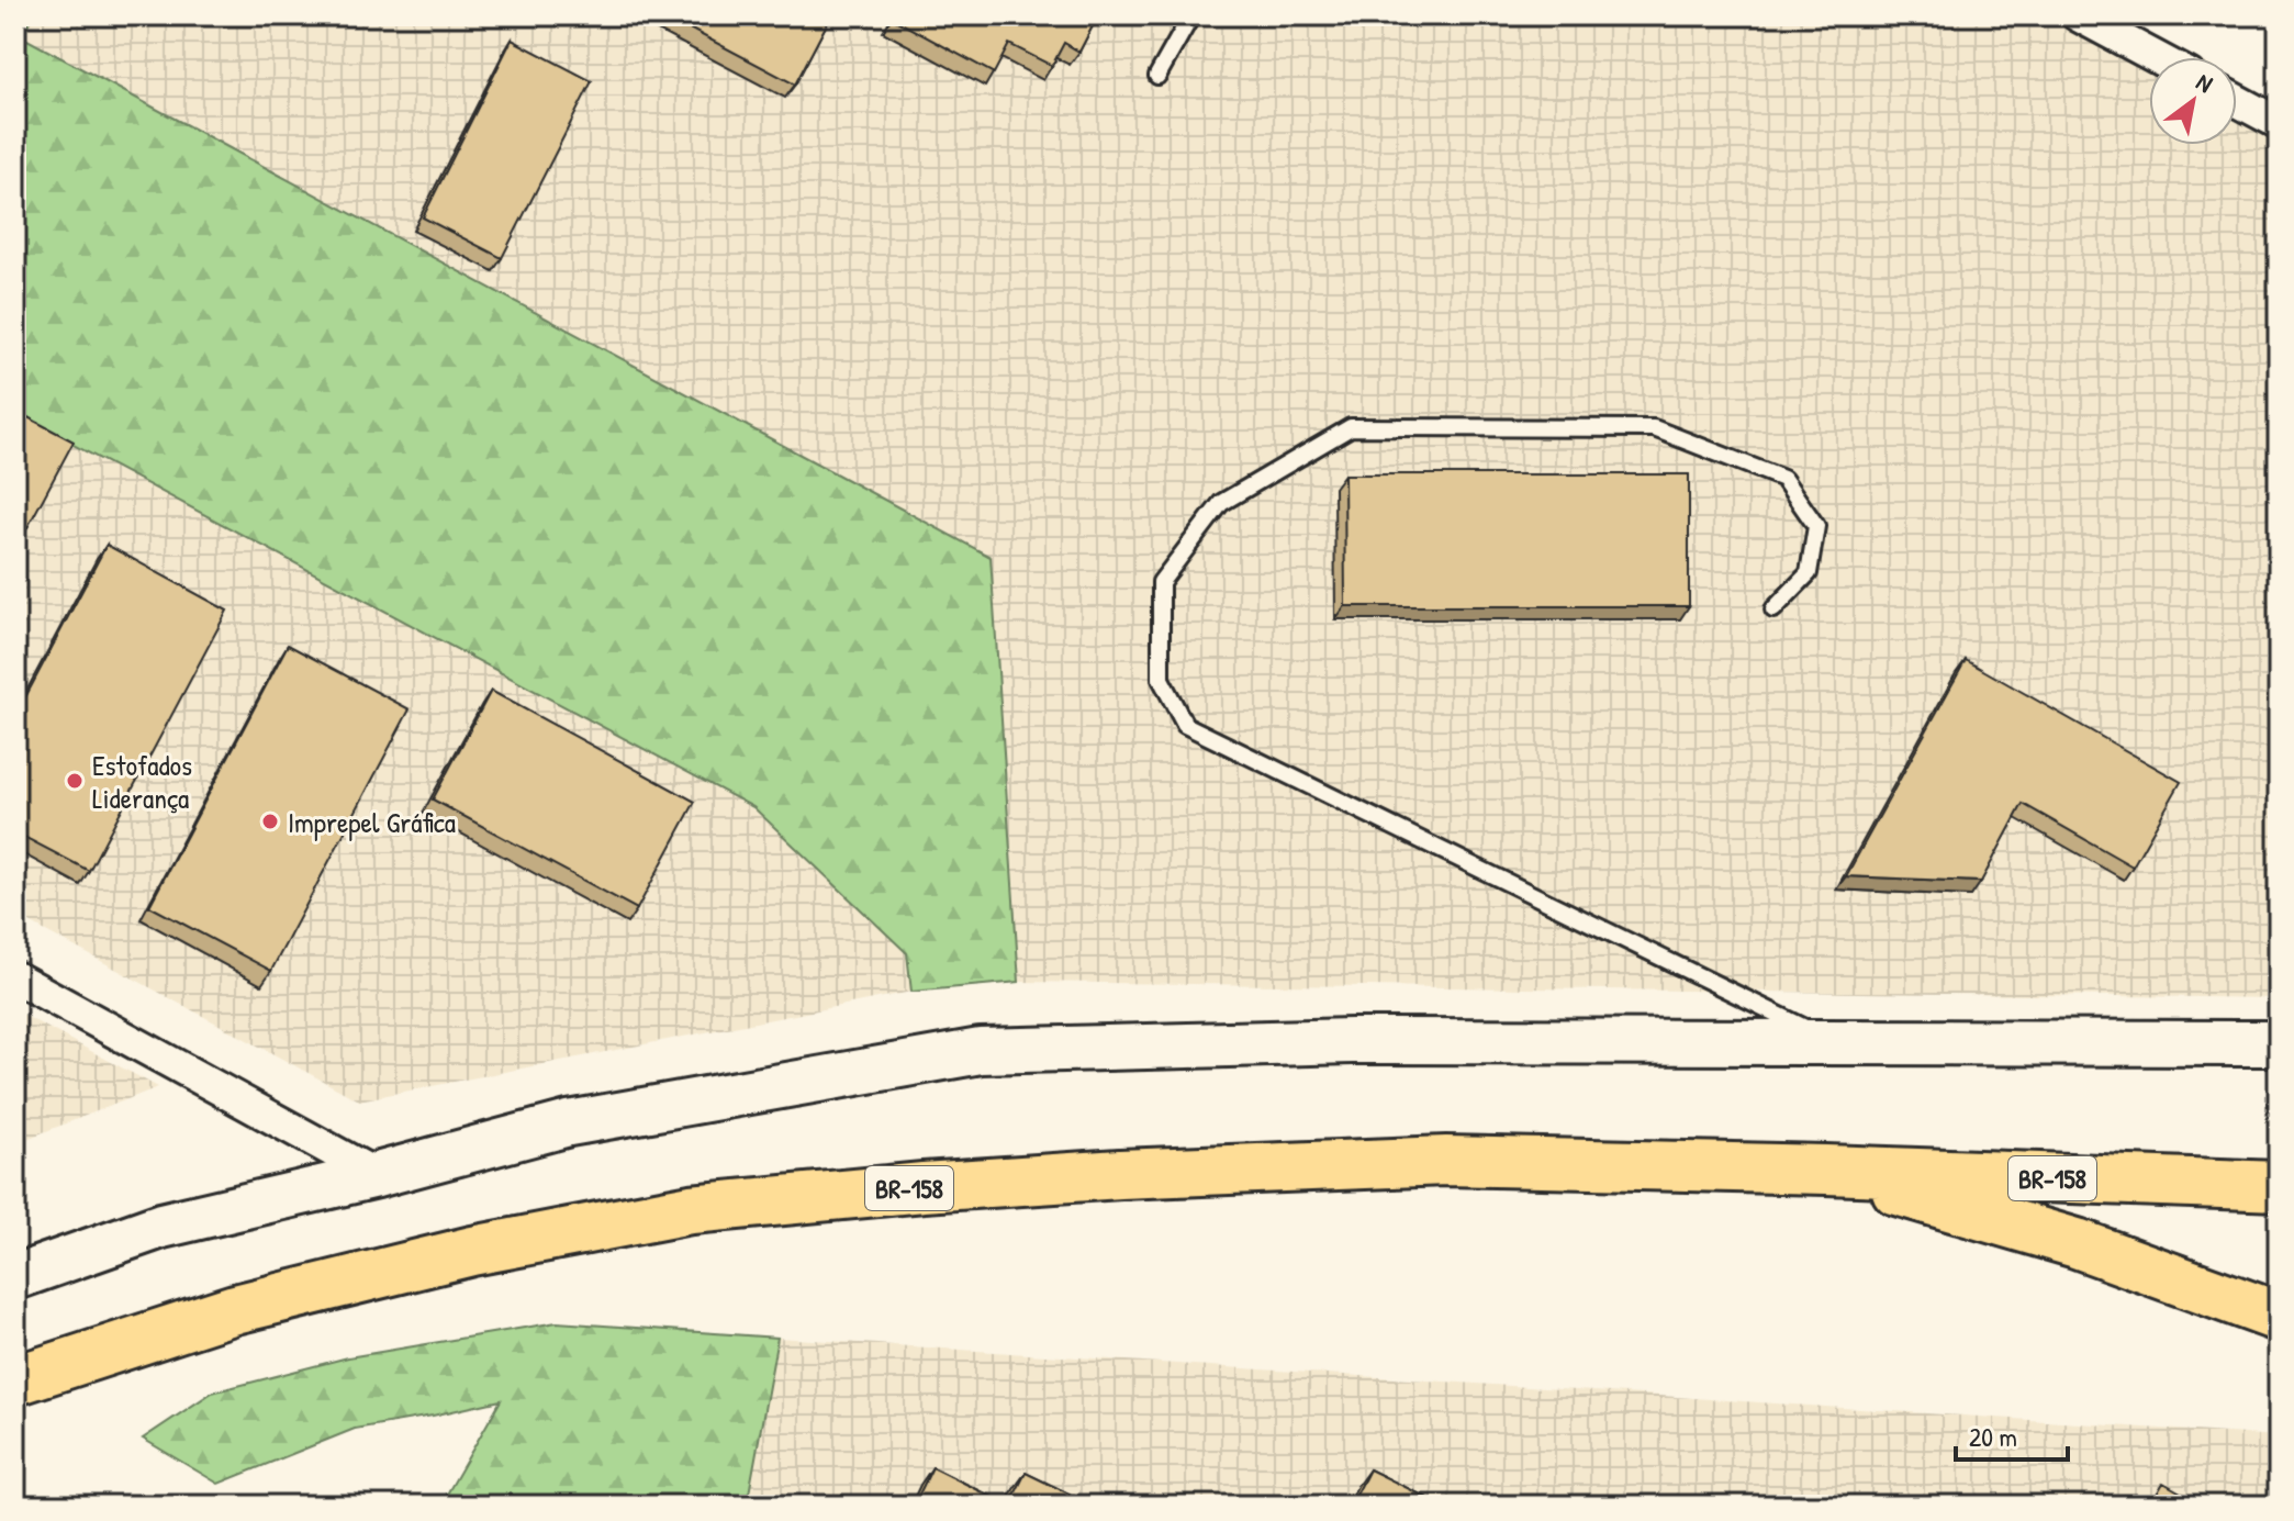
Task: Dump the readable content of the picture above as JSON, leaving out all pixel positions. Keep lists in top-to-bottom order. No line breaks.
{"streets":{"highway":["BR-158"]},"places":["Estofados Liderança","Imprepel Gráfica"],"scale_bar":"20 m","north":"top right"}
